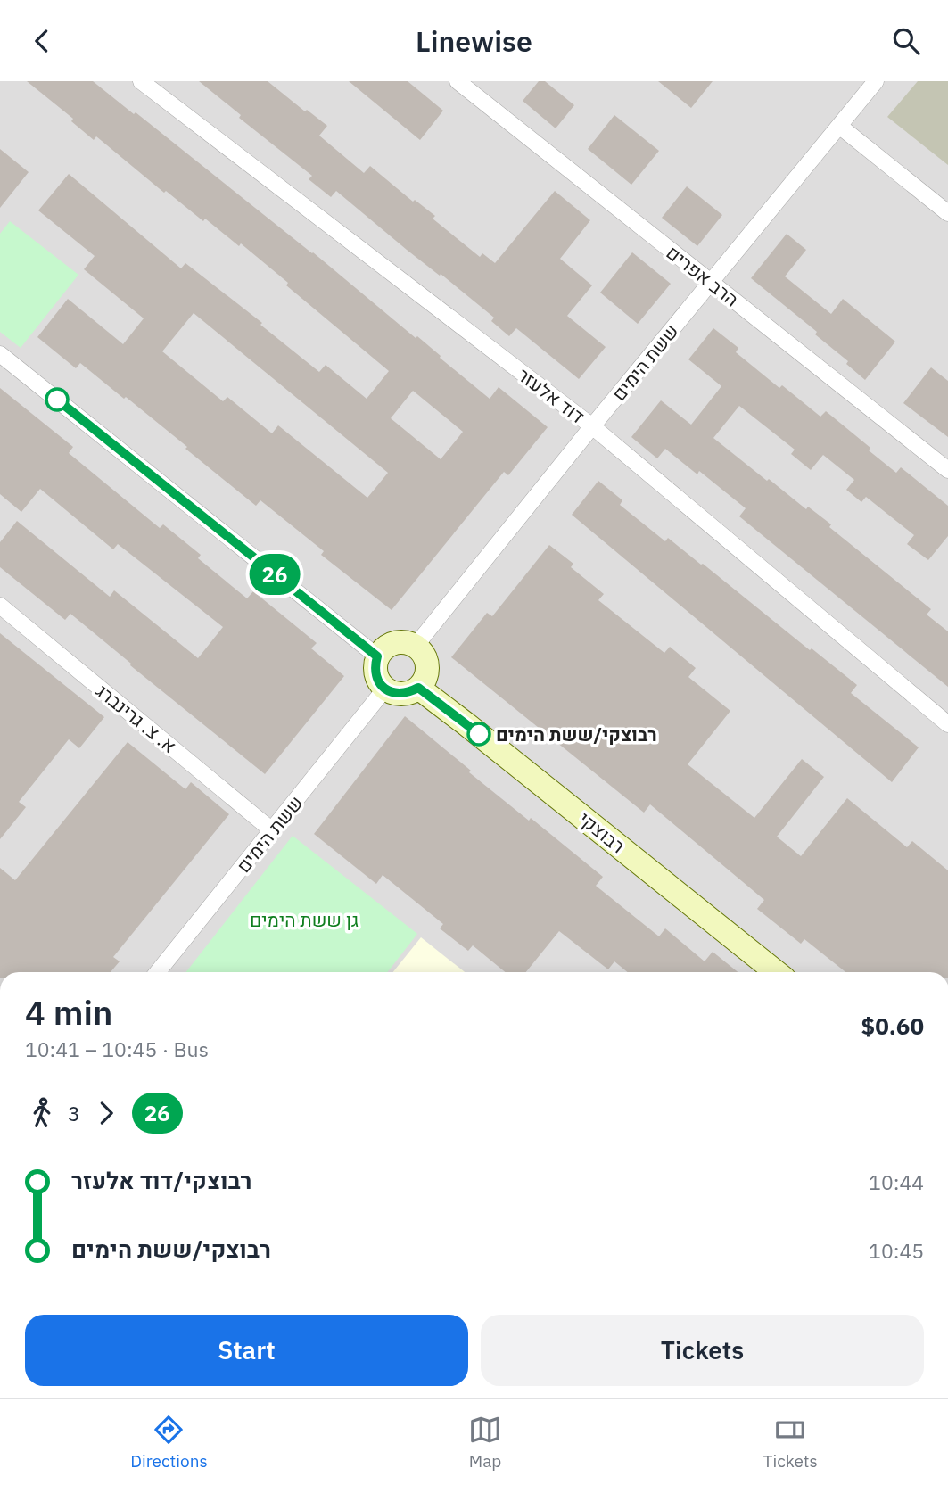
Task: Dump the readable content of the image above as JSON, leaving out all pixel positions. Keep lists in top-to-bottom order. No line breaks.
{"streets":{"street":["הרב אפרים","ששת הימים","דוד אלעזר","א. צ. גרינברג","רבוצקי"]},"crossings":[["הרב אפרים","ששת הימים"],["ששת הימים","דוד אלעזר"],["ששת הימים","א. צ. גרינברג"],["ששת הימים","רבוצקי"]],"parks":["גן ששת הימים"],"places":["רבוצקי/ששת הימים"],"lines":["bus line 26"],"page":{"header":"Linewise","on_map":"26","heading":["4 min","10:41 – 10:45 · Bus","$0.60"],"legs":["3","26"],"list":[{"name":"רבוצקי/דוד אלעזר","value":"10:44"},{"name":"רבוצקי/ששת הימים","value":"10:45"}],"buttons":["Start","Tickets"],"tabs":["Directions","Map","Tickets"]}}
